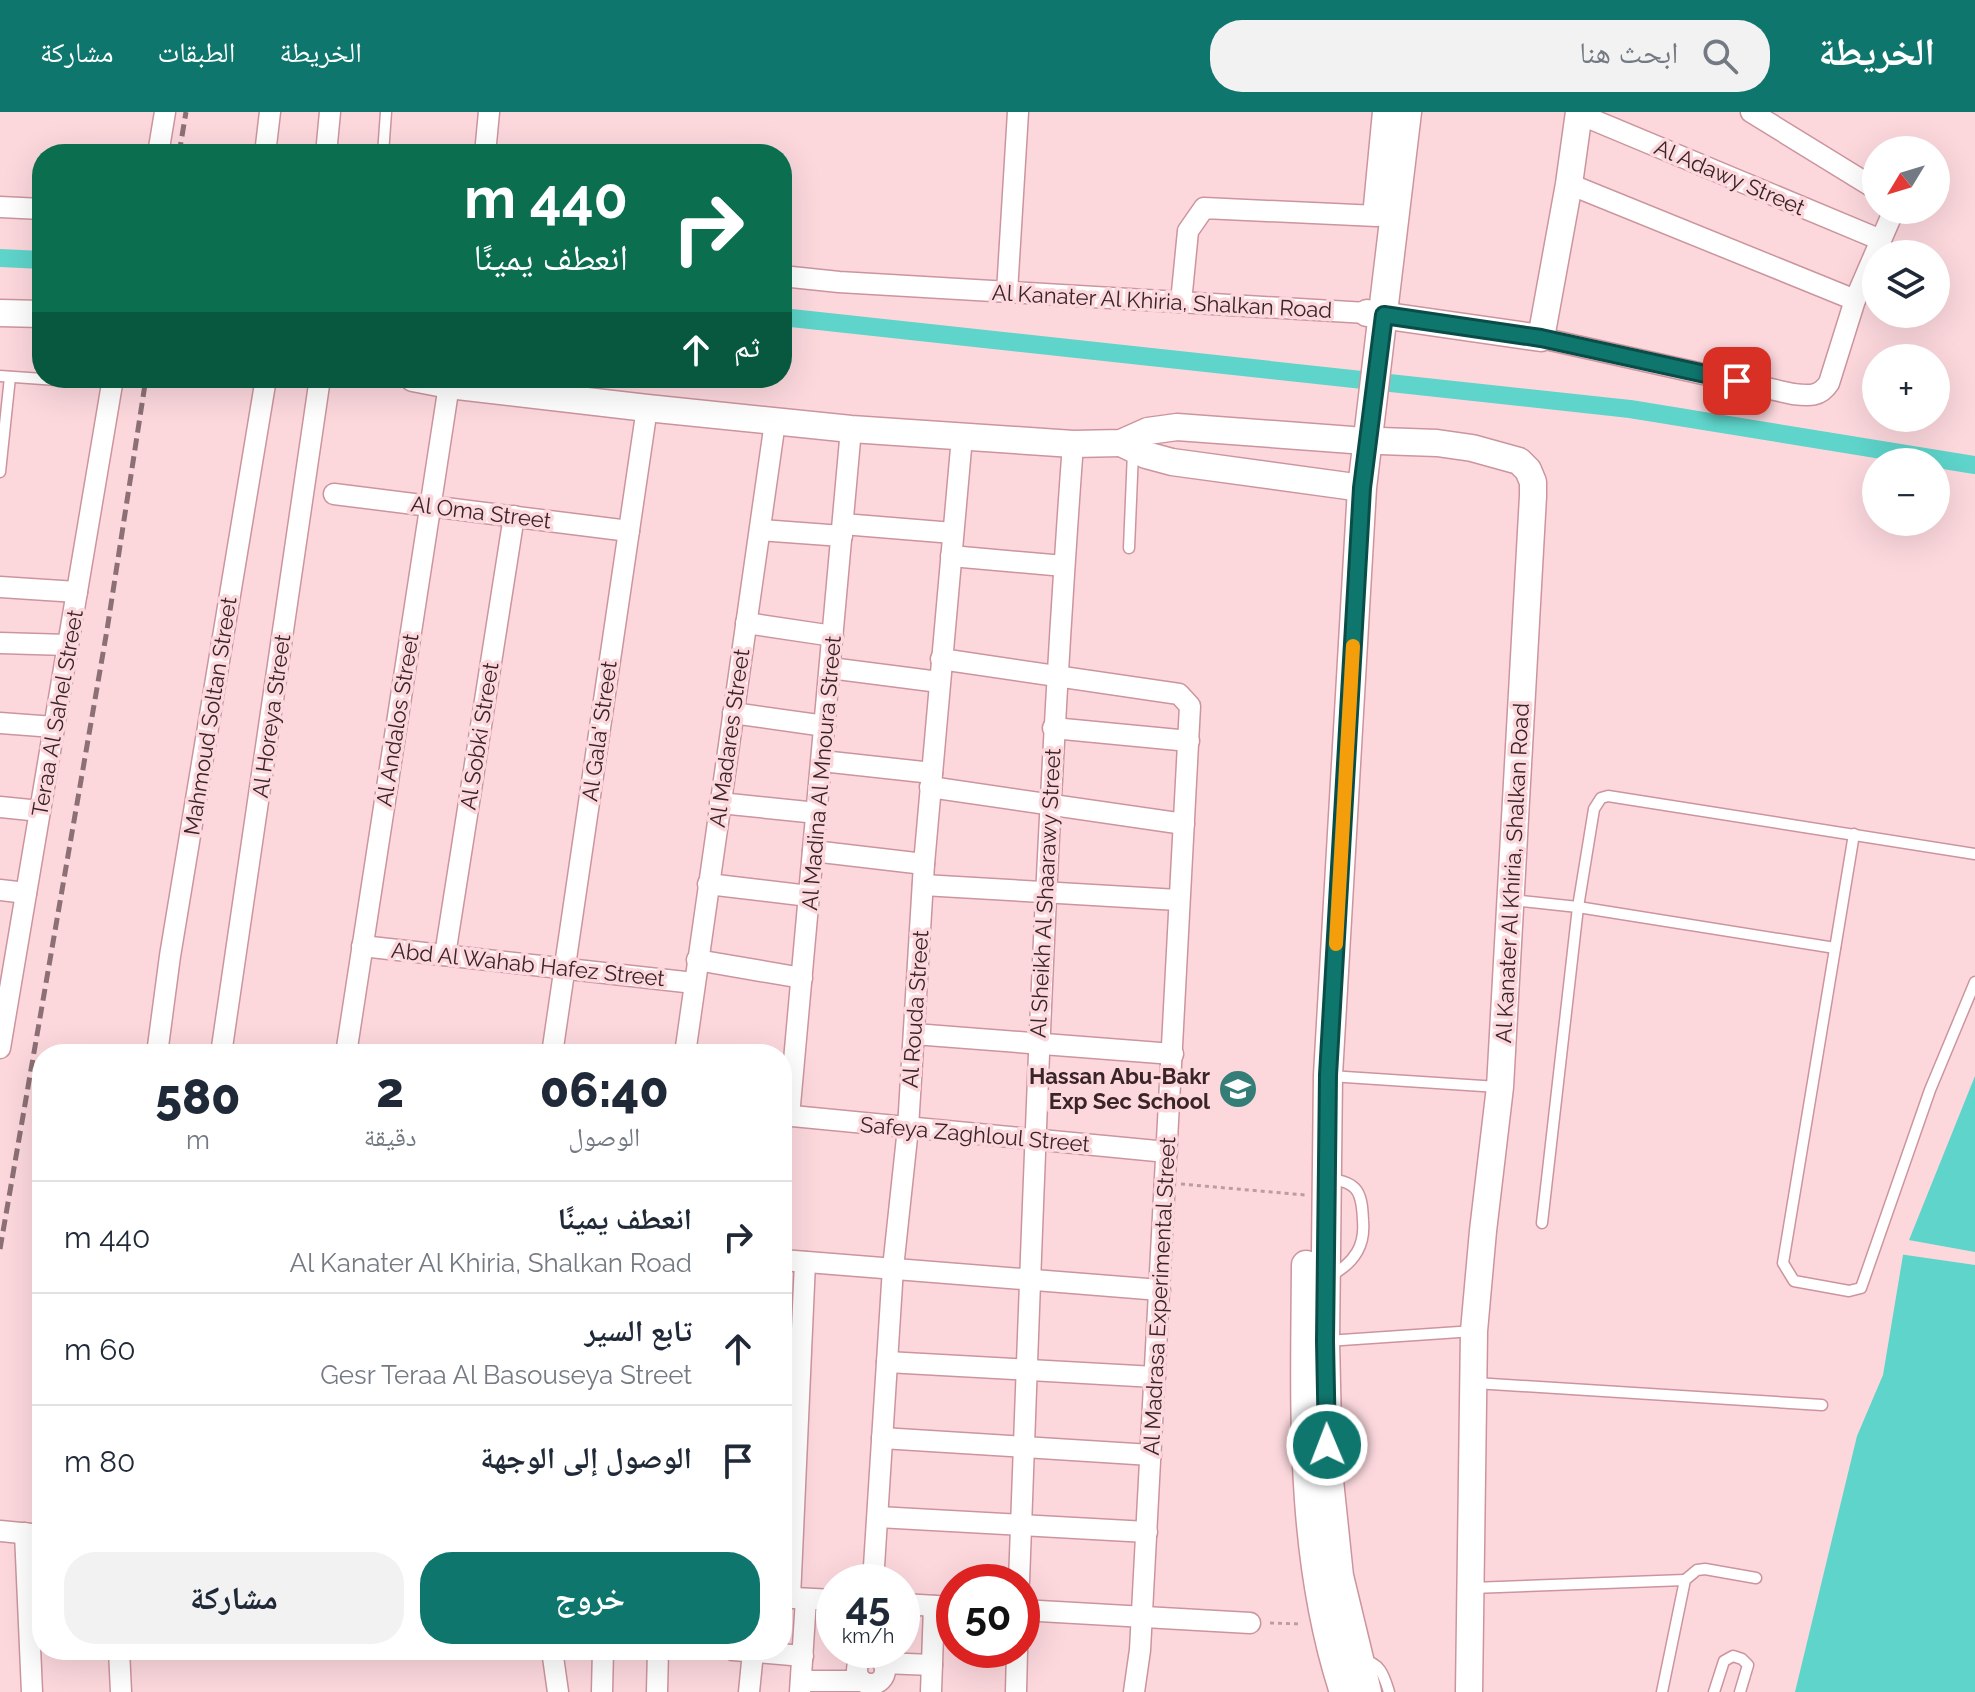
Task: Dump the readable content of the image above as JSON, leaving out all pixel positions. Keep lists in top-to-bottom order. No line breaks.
{"streets":{"street":["Al Adawy Street","Al Kanater Al Khiria, Shalkan Road","Al Oma Street","Teraa Al Sahel Street","Mahmoud Soltan Street","Al Horeya Street","Al Andalos Street","Al Gala' Street","Al Sobki Street","Al Madares Street","Al Madina Al Mnoura Street","Al Sheikh Al Shaarawy Street","Abd Al Wahab Hafez Street","Al Rouda Street","Safeya Zaghloul Street","Al Madrasa Experimental Street"]},"crossings":[["Al Kanater Al Khiria, Shalkan Road","Al Gala' Street"],["Al Kanater Al Khiria, Shalkan Road","Al Madares Street"],["Al Kanater Al Khiria, Shalkan Road","Al Madina Al Mnoura Street"],["Al Kanater Al Khiria, Shalkan Road","Al Sheikh Al Shaarawy Street"],["Al Kanater Al Khiria, Shalkan Road","Al Rouda Street"],["Al Oma Street","Al Andalos Street"],["Al Oma Street","Al Gala' Street"],["Al Oma Street","Al Sobki Street"],["Al Andalos Street","Abd Al Wahab Hafez Street"],["Al Gala' Street","Abd Al Wahab Hafez Street"],["Al Sobki Street","Abd Al Wahab Hafez Street"],["Al Madares Street","Abd Al Wahab Hafez Street"],["Al Sheikh Al Shaarawy Street","Safeya Zaghloul Street"],["Al Sheikh Al Shaarawy Street","Al Madrasa Experimental Street"],["Al Rouda Street","Safeya Zaghloul Street"],["Al Rouda Street","Al Madrasa Experimental Street"],["Safeya Zaghloul Street","Al Madrasa Experimental Street"]],"places":{"school or university":["Hassan Abu-Bakr Exp Sec School"]},"north":"bottom left","page":{"header":"الخريطة","search":"ابحث هنا","nav":["الخريطة","الطبقات","مشاركة"],"map_buttons":["+","−"],"turn":["440 m","انعطف يمينًا"],"then":"ثم","eta":["06:40","الوصول","2","دقيقة","580","m"],"list":[{"name":"انعطف يمينًا","note":"Al Kanater Al Khiria, Shalkan Road","value":"440 m"},{"name":"تابع السير","note":"Gesr Teraa Al Basouseya Street","value":"60 m"},{"name":"الوصول إلى الوجهة","value":"80 m"}],"buttons":["خروج","مشاركة"],"speed":"45 km/h","limit":"50"}}
